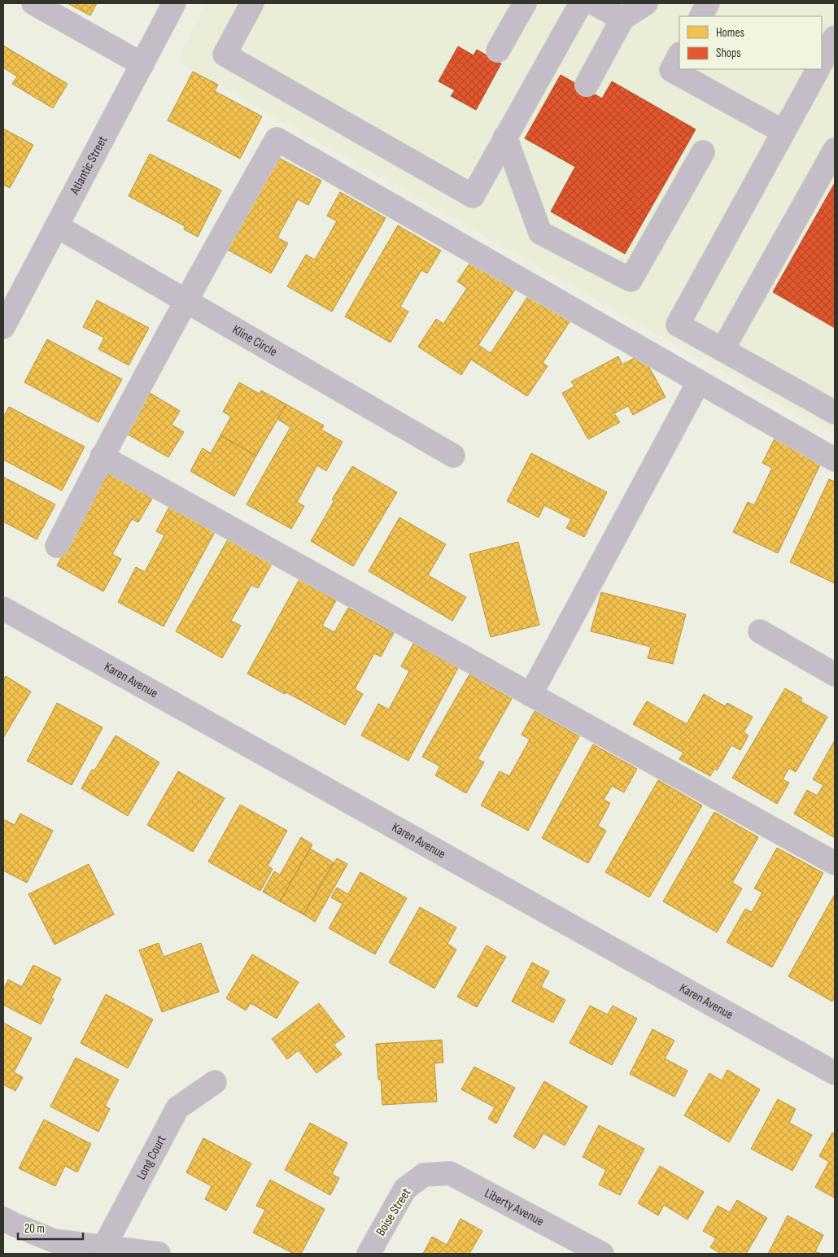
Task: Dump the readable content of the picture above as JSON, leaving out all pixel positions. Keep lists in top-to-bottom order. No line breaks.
{"streets":{"street":["Atlantic Street","Kline Circle","Karen Avenue","Long Court","Liberty Avenue","Boise Street"]},"crossings":[["Atlantic Street","Kline Circle"],["Liberty Avenue","Boise Street"]],"legend":["Homes","Shops"],"scale_bar":"20 m"}
